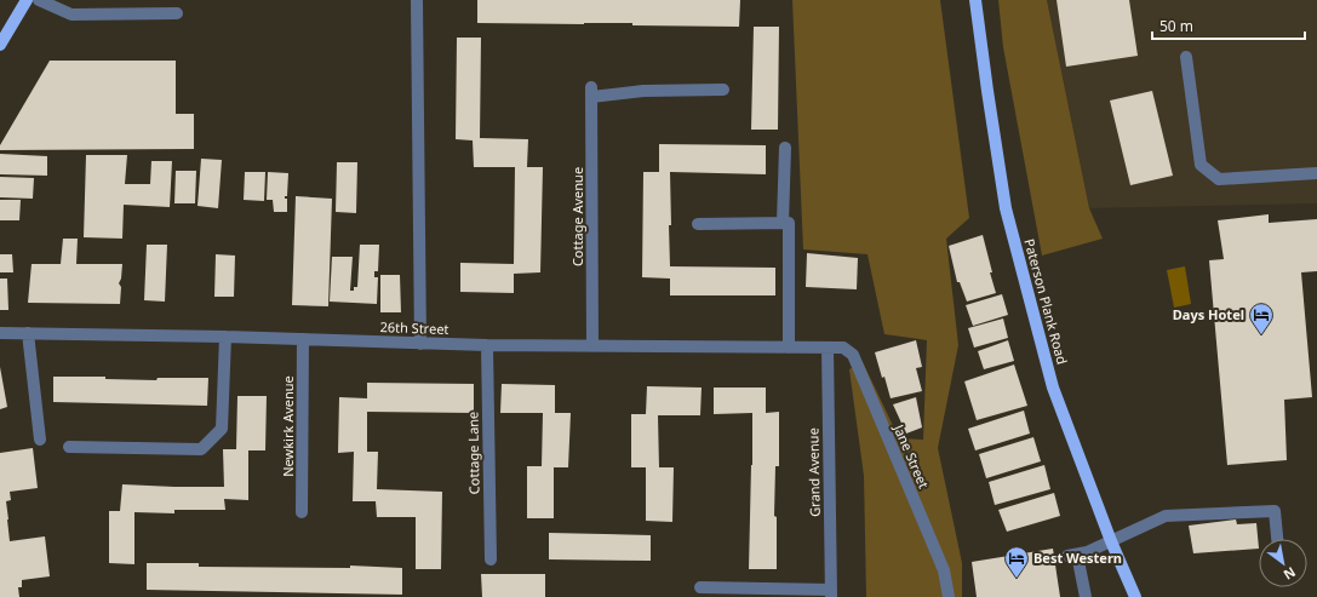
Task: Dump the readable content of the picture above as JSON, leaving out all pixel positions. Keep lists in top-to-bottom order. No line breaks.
{"streets":{"main road":["Paterson Plank Road"],"street":["Cottage Avenue","26th Street","Newkirk Avenue","Cottage Lane","Jane Street","Grand Avenue"]},"crossings":[["Cottage Avenue","26th Street"],["26th Street","Newkirk Avenue"],["26th Street","Cottage Lane"],["26th Street","Jane Street"],["26th Street","Grand Avenue"],["Jane Street","Grand Avenue"]],"places":{"hotel":["Days Hotel","Best Western"]},"scale_bar":"50 m","north":"bottom right"}
